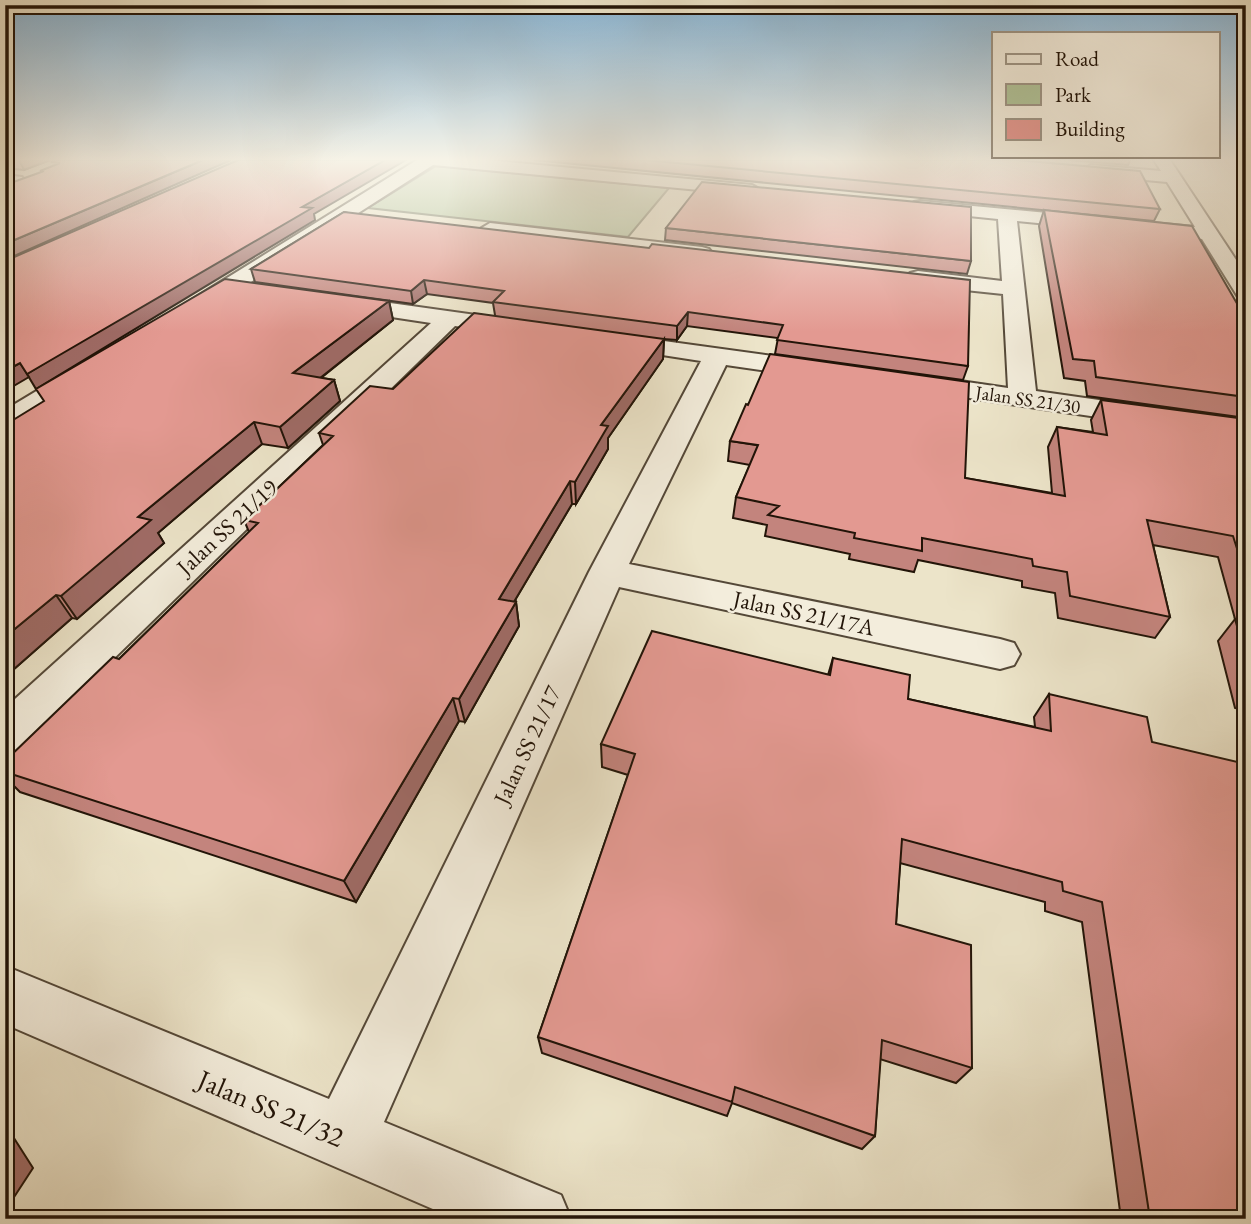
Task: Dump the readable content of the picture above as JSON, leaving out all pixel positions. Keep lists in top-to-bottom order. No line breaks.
{"streets":{"street":["Jalan SS 21/30","Jalan SS 21/19","Jalan SS 21/17A","Jalan SS 21/17","Jalan SS 21/32"]},"crossings":[["Jalan SS 21/17A","Jalan SS 21/17"],["Jalan SS 21/17","Jalan SS 21/32"]],"legend":["Road","Park","Building"]}
